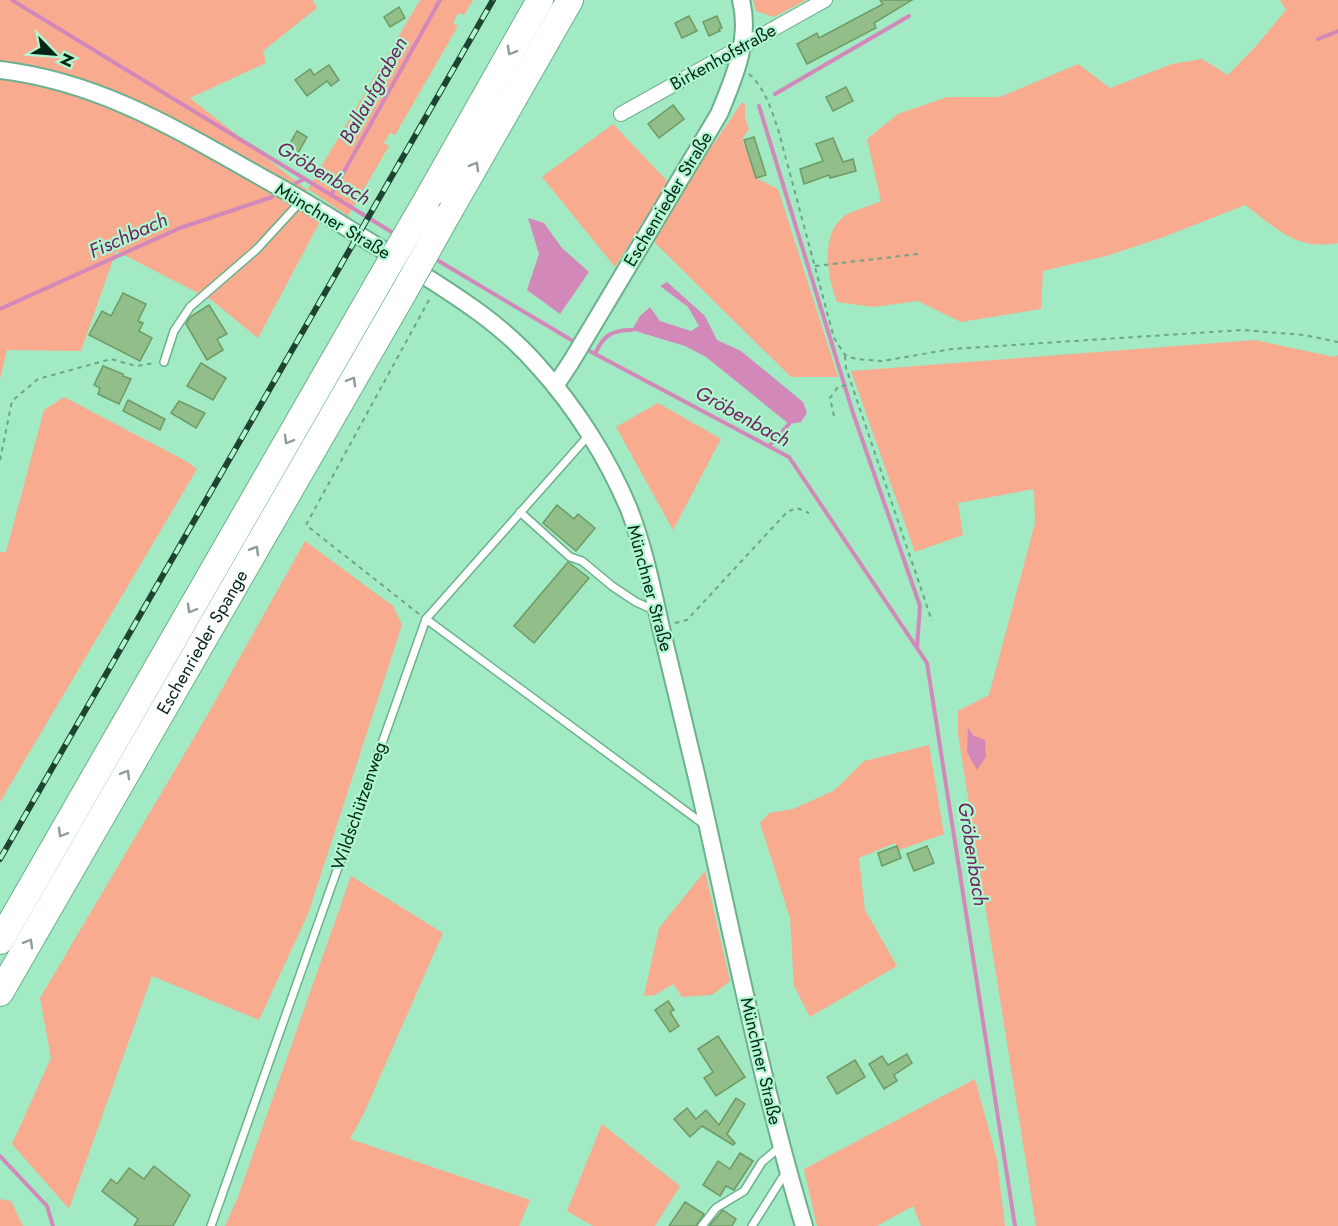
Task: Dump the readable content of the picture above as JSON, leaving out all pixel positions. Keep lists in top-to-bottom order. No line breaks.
{"streets":{"highway":["Eschenrieder Spange"],"street":["Birkenhofstraße","Eschenrieder Straße","Münchner Straße"],"lane":["Wildschützenweg"]},"crossings":[["Birkenhofstraße","Eschenrieder Straße"],["Eschenrieder Straße","Münchner Straße"],["Münchner Straße","Wildschützenweg"]],"water":["Ballaufgraben","Gröbenbach","Fischbach"],"north":"bottom right"}
